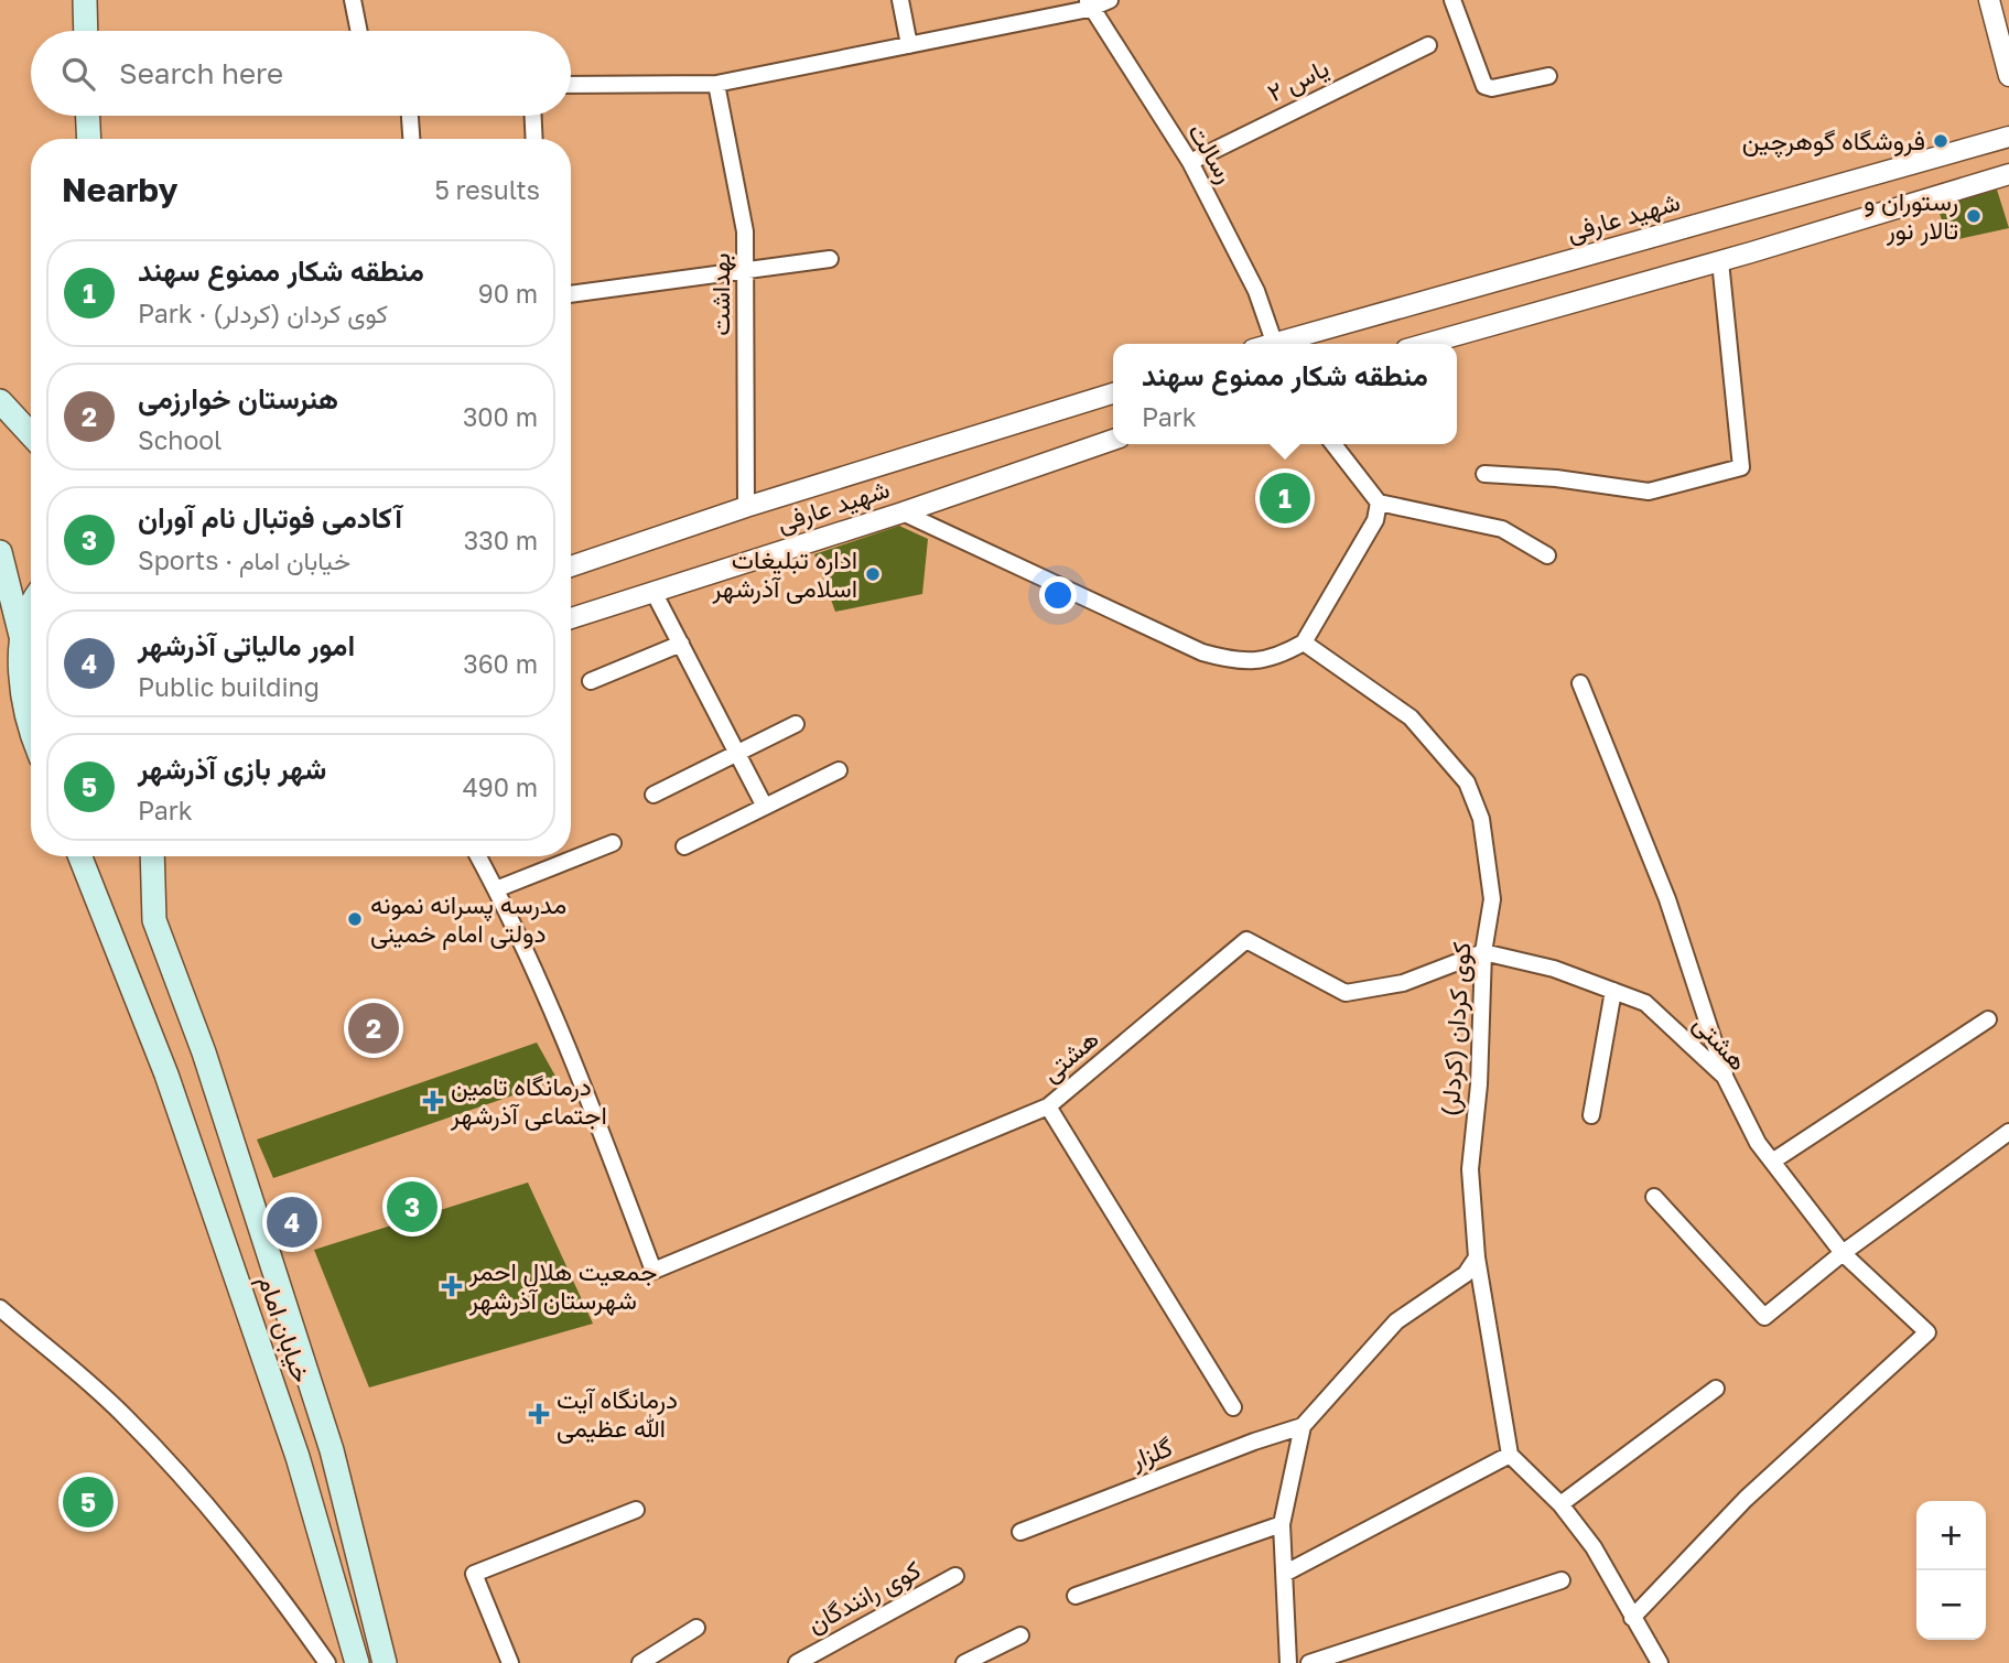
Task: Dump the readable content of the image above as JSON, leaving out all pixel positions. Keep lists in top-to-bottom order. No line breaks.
{"streets":{"main road":["خیابان امام"],"street":["یاس ۲","رسالت","شهید عارفی","بهداشت","کوی کردان (کردلر)","هشتی","گلزار","کوی رانندگان"]},"crossings":[["یاس ۲","رسالت"],["شهید عارفی","بهداشت"],["کوی کردان (کردلر)","هشتی"]],"places":{"other":["فروشگاه گوهرچین","رستوران و تالار نور","اداره تبلیغات اسلامی آذرشهر","مدرسه پسرانه نمونه دولتی امام خمینی"],"health":["درمانگاه تامین اجتماعی آذرشهر","جمعیت هلال احمر شهرستان آذرشهر","درمانگاه آیت الله عظیمی"]},"page":{"search":"Search here","heading":["Nearby","5 results"],"list":[{"mark":"1","name":"منطقه شکار ممنوع سهند","note":"Park · کوی کردان (کردلر)","value":"90 m"},{"mark":"2","name":"هنرستان خوارزمی","note":"School","value":"300 m"},{"mark":"3","name":"آکادمی فوتبال نام آوران","note":"Sports · خیابان امام","value":"330 m"},{"mark":"4","name":"امور مالیاتی آذرشهر","note":"Public building","value":"360 m"},{"mark":"5","name":"شهر بازی آذرشهر","note":"Park","value":"490 m"}],"popup":["منطقه شکار ممنوع سهند","Park"],"pins":["1","2","3","4","5"],"map_buttons":["+","−"]}}
